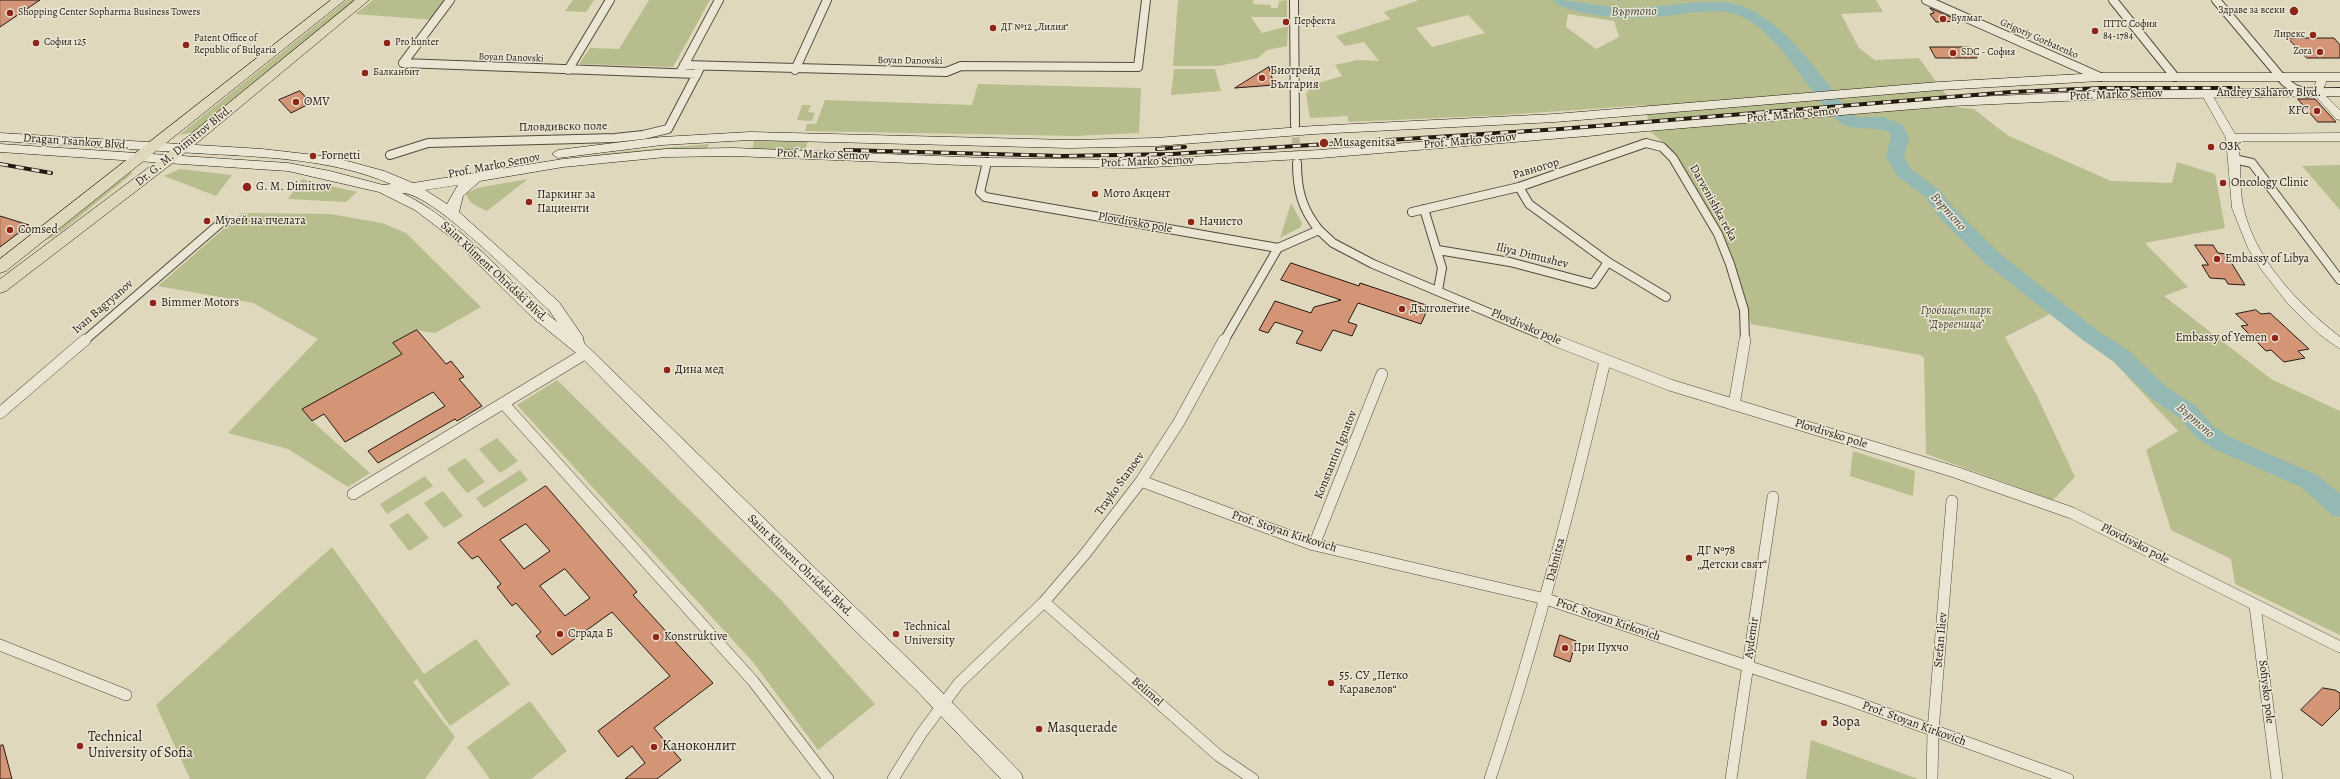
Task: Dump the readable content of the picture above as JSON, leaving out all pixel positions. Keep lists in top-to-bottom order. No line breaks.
{"streets":{"main road":["Andrey Saharov Blvd.","Prof. Marko Semov","Dragan Tsankov Blvd.","Dr. G. M. Dimitrov Blvd.","Saint Kliment Ohridski Blvd."],"street":["Grigoriy Gorbatenko","Boyan Danovski","Пловдивско поле","Равногор","Darvenishka reka","Plovdivsko pole","Iliya Dimushev","Ivan Bagryanov","Konstantin Ignatov","Trayko Stanoev","Prof. Stoyan Kirkovich","Dabnitsa","Aydemir","Stefan Iliev","Belimel","Sofiysko pole"]},"crossings":[["Grigoriy Gorbatenko","Prof. Marko Semov"],["Boyan Danovski","Пловдивско поле"],["Andrey Saharov Blvd.","Prof. Marko Semov"],["Prof. Marko Semov","Plovdivsko pole"],["Prof. Marko Semov","Saint Kliment Ohridski Blvd."],["Dragan Tsankov Blvd.","Dr. G. M. Dimitrov Blvd."],["Dragan Tsankov Blvd.","Saint Kliment Ohridski Blvd."],["Dr. G. M. Dimitrov Blvd.","Saint Kliment Ohridski Blvd."],["Равногор","Darvenishka reka"],["Darvenishka reka","Plovdivsko pole"],["Plovdivsko pole","Trayko Stanoev"],["Plovdivsko pole","Dabnitsa"],["Plovdivsko pole","Sofiysko pole"],["Saint Kliment Ohridski Blvd.","Trayko Stanoev"],["Konstantin Ignatov","Prof. Stoyan Kirkovich"],["Trayko Stanoev","Prof. Stoyan Kirkovich"],["Trayko Stanoev","Belimel"],["Prof. Stoyan Kirkovich","Dabnitsa"],["Prof. Stoyan Kirkovich","Aydemir"],["Prof. Stoyan Kirkovich","Stefan Iliev"]],"water":["Въртопо"],"parks":["Гробищен парк \"Дървеница\""],"places":["Здраве за всеки","Shopping Center Sopharma Business Towers","Булмаг","Перфекта","ДГ №12 „Лилия“","ПТТС София 84-1784","Лирекс","София 125","Pro hunter","Patent Office of Republic of Bulgaria","Zora","SDC - София","Балканбит","Биотрейд България","OMV","KFC","Musagenitsa","ОЗК","Fornetti","Oncology Clinic","G. M. Dimitrov","Мото Акцент","Паркинг за Пациенти","Музей на пчелата","Начисто","Comsed","Embassy of Libya","Bimmer Motors","Дълголетие","Embassy of Yemen","Дина мед","ДГ №78 „Детски свят“","Сграда Б","Technical University","Konstruktive","При Пухчо","55. СУ „Петко Каравелов“","Зора","Masquerade","Technical University of Sofia","Каноконлит"]}
